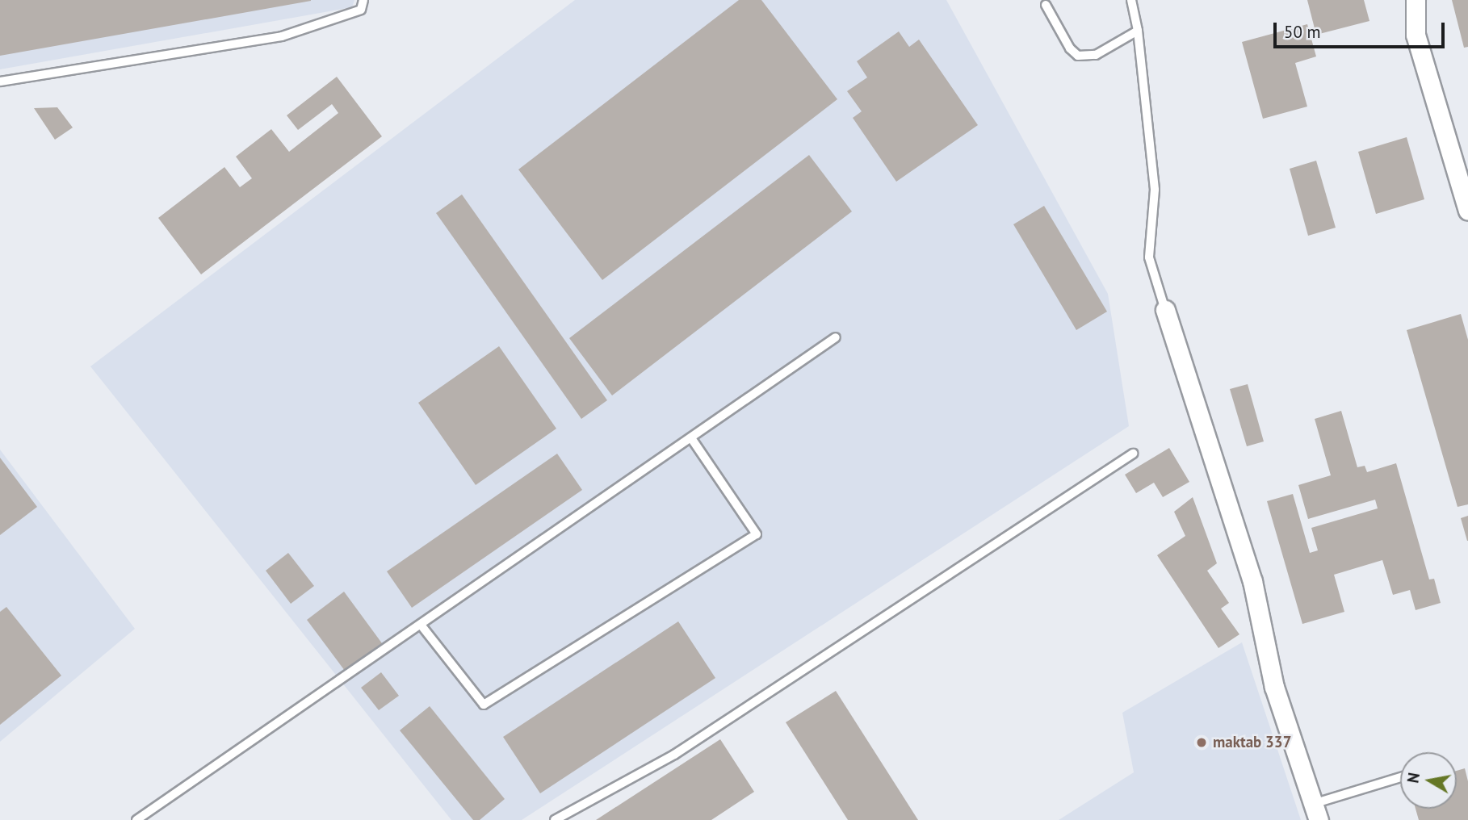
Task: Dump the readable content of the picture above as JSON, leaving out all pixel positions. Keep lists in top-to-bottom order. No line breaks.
{"places":["maktab 337"],"scale_bar":"50 m","north":"left"}
